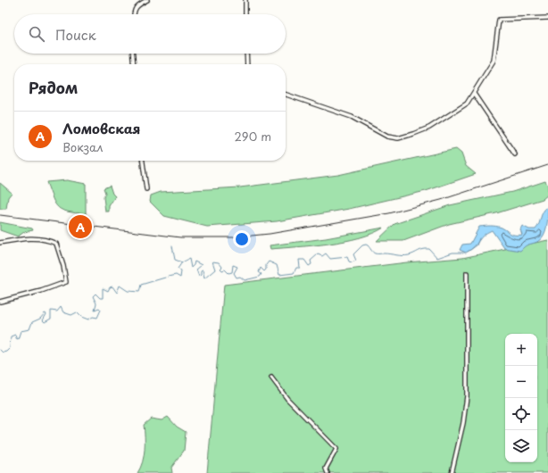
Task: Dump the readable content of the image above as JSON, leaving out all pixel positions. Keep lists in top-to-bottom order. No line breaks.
{"page":{"search":"Поиск","heading":"Рядом","list":[{"mark":"A","name":"Ломовская","note":"Вокзал","value":"290 m"}],"pins":"A","map_buttons":["+","−"]}}
